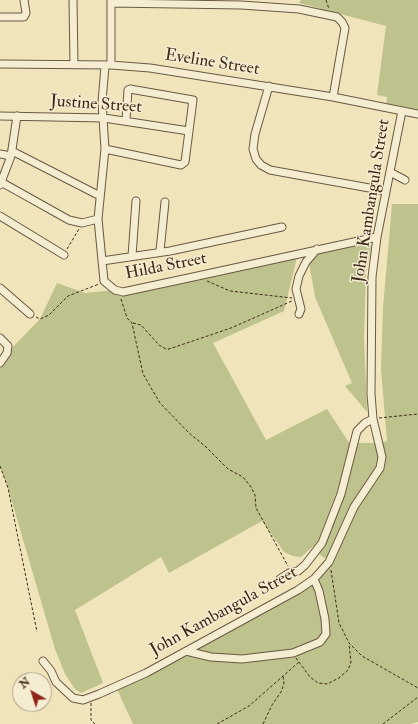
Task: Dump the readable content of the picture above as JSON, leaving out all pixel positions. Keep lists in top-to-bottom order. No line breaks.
{"streets":{"street":["Eveline Street","Justine Street","John Kambangula Street","Hilda Street"]},"crossings":[["Eveline Street","John Kambangula Street"],["Eveline Street","Hilda Street"],["Justine Street","Hilda Street"],["John Kambangula Street","Hilda Street"]],"north":"top left"}
